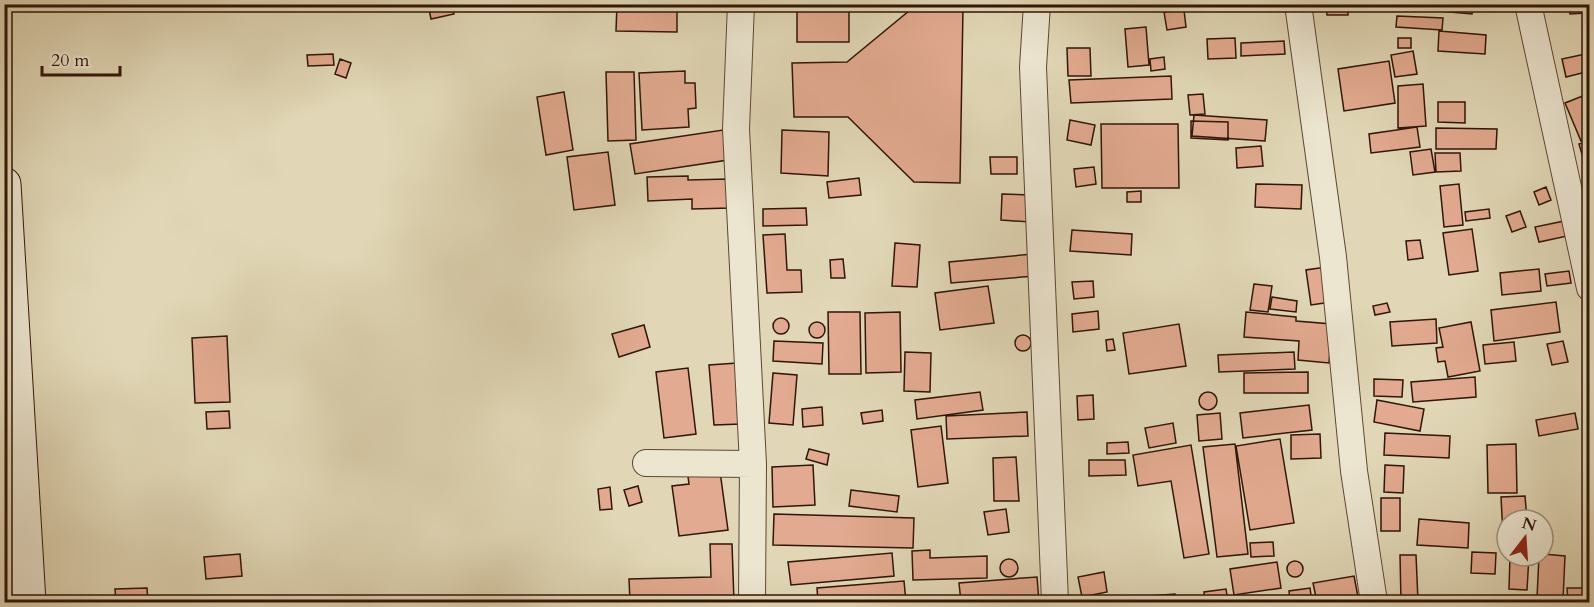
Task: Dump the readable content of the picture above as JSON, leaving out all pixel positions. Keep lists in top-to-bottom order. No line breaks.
{"scale_bar":"20 m","north":"top"}
